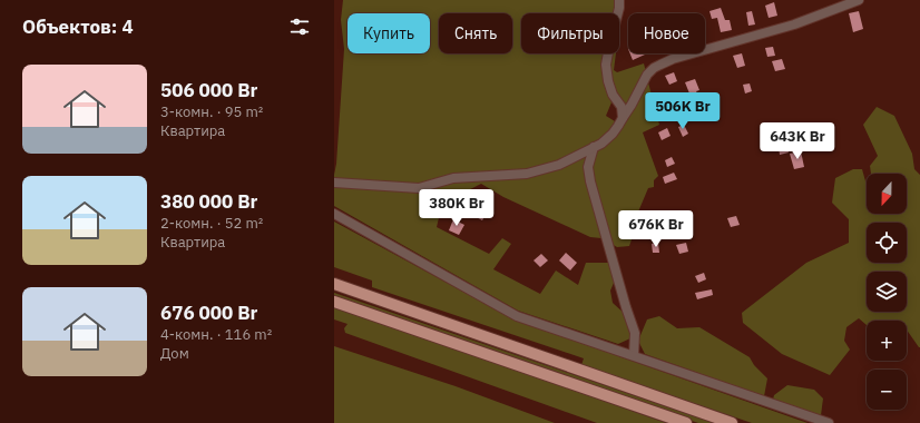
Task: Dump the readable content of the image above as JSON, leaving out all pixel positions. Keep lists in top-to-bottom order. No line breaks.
{"north":"bottom","page":{"heading":"Объектов: 4","chip":["Купить","Снять","Фильтры","Новое"],"list":[{"name":"506 000 Br","note":"3-комн. · 95 m² · Квартира"},{"name":"380 000 Br","note":"2-комн. · 52 m² · Квартира"},{"name":"676 000 Br","note":"4-комн. · 116 m² · Дом"}],"price":["506K Br","643K Br","380K Br","676K Br"],"map_buttons":["+","−"]}}
